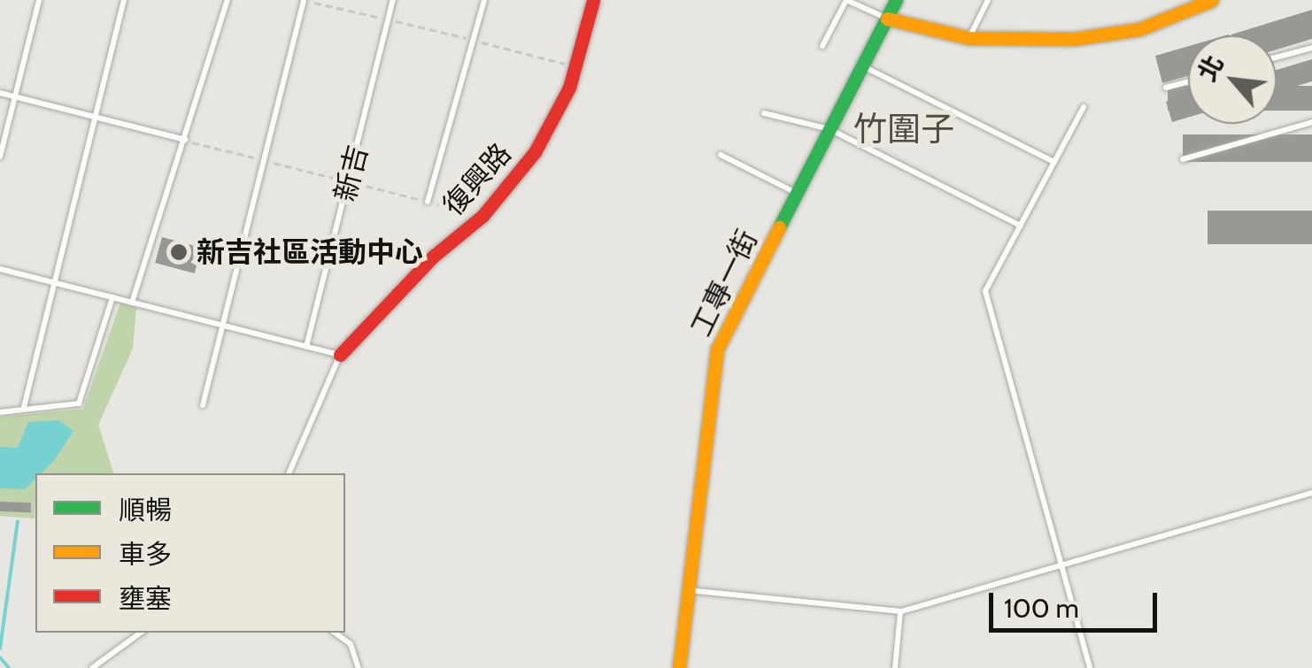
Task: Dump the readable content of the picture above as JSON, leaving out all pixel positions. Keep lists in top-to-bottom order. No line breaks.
{"streets":{"street":["復興路","工專一街"],"lane":["新吉"]},"districts":["竹圍子"],"places":["新吉社區活動中心"],"legend":["順暢","車多","壅塞"],"scale_bar":"100 m","north":"top left"}
